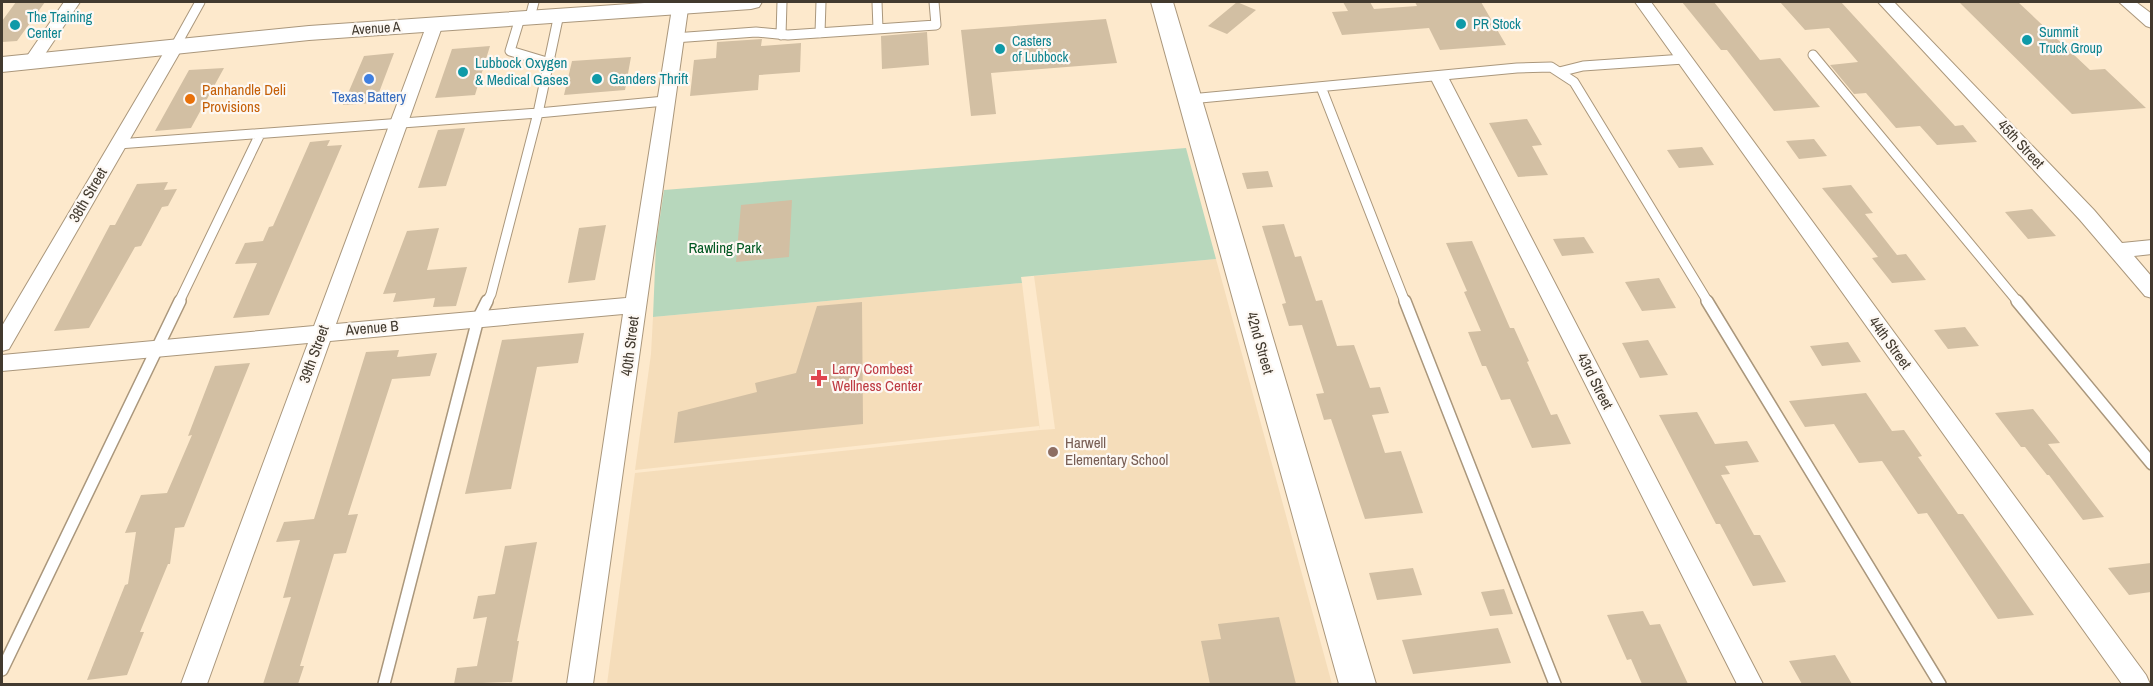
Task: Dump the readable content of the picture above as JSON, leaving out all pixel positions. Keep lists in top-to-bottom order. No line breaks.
{"streets":{"street":["Avenue A","45th Street","38th Street","Avenue B","42nd Street","44th Street","40th Street","39th Street","43rd Street"]},"crossings":[["Avenue A","38th Street"],["Avenue A","40th Street"],["Avenue A","39th Street"],["Avenue B","40th Street"],["Avenue B","39th Street"]],"parks":["Rawling Park"],"places":{"other":["PR Stock","The Training Center","Summit Truck Group","Casters of Lubbock","Lubbock Oxygen & Medical Gases","Texas Battery","Ganders Thrift","Panhandle Deli Provisions","Harwell Elementary School"],"health":["Larry Combest Wellness Center"]}}
